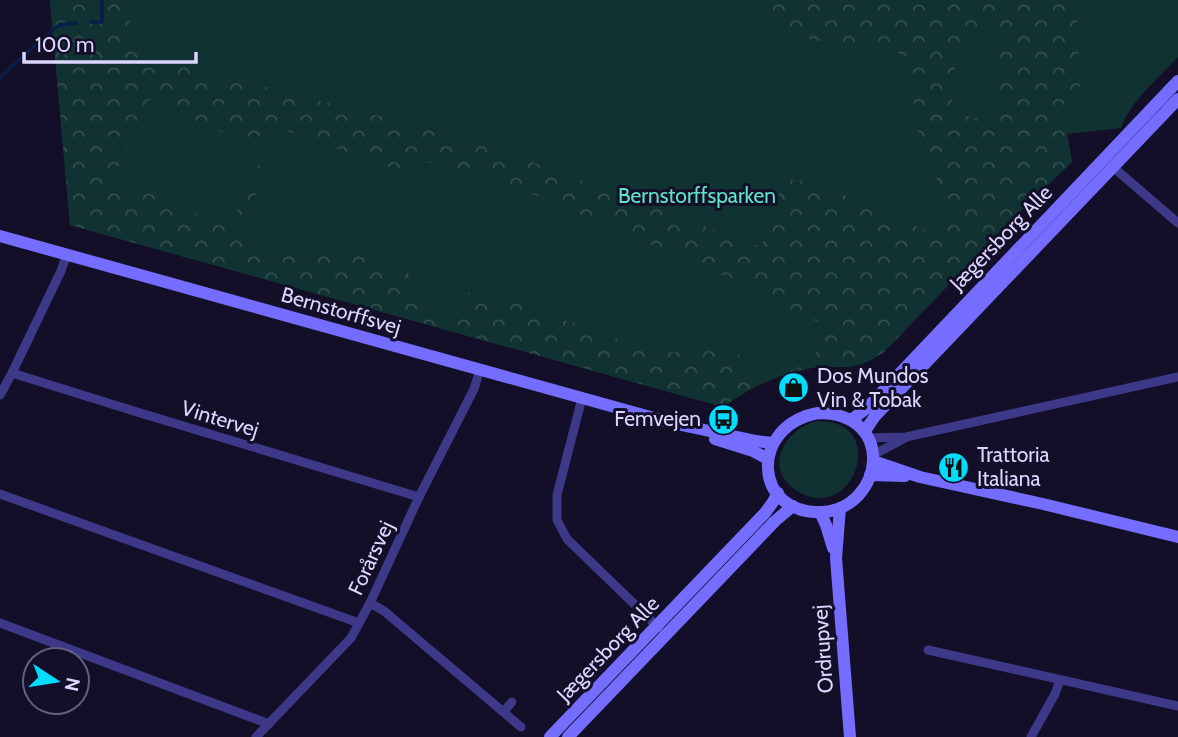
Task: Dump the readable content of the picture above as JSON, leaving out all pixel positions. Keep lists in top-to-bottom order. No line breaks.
{"streets":{"street":["Jægersborg Alle","Bernstorffsvej","Vintervej","Forårsvej","Ordrupvej"]},"crossings":[["Jægersborg Alle","Bernstorffsvej"],["Jægersborg Alle","Ordrupvej"],["Bernstorffsvej","Forårsvej"],["Bernstorffsvej","Ordrupvej"],["Vintervej","Forårsvej"]],"parks":["Bernstorffsparken"],"places":{"shop":["Dos Mundos Vin & Tobak"],"bus stop":["Femvejen"],"restaurant":["Trattoria Italiana"]},"scale_bar":"100 m","north":"right"}
